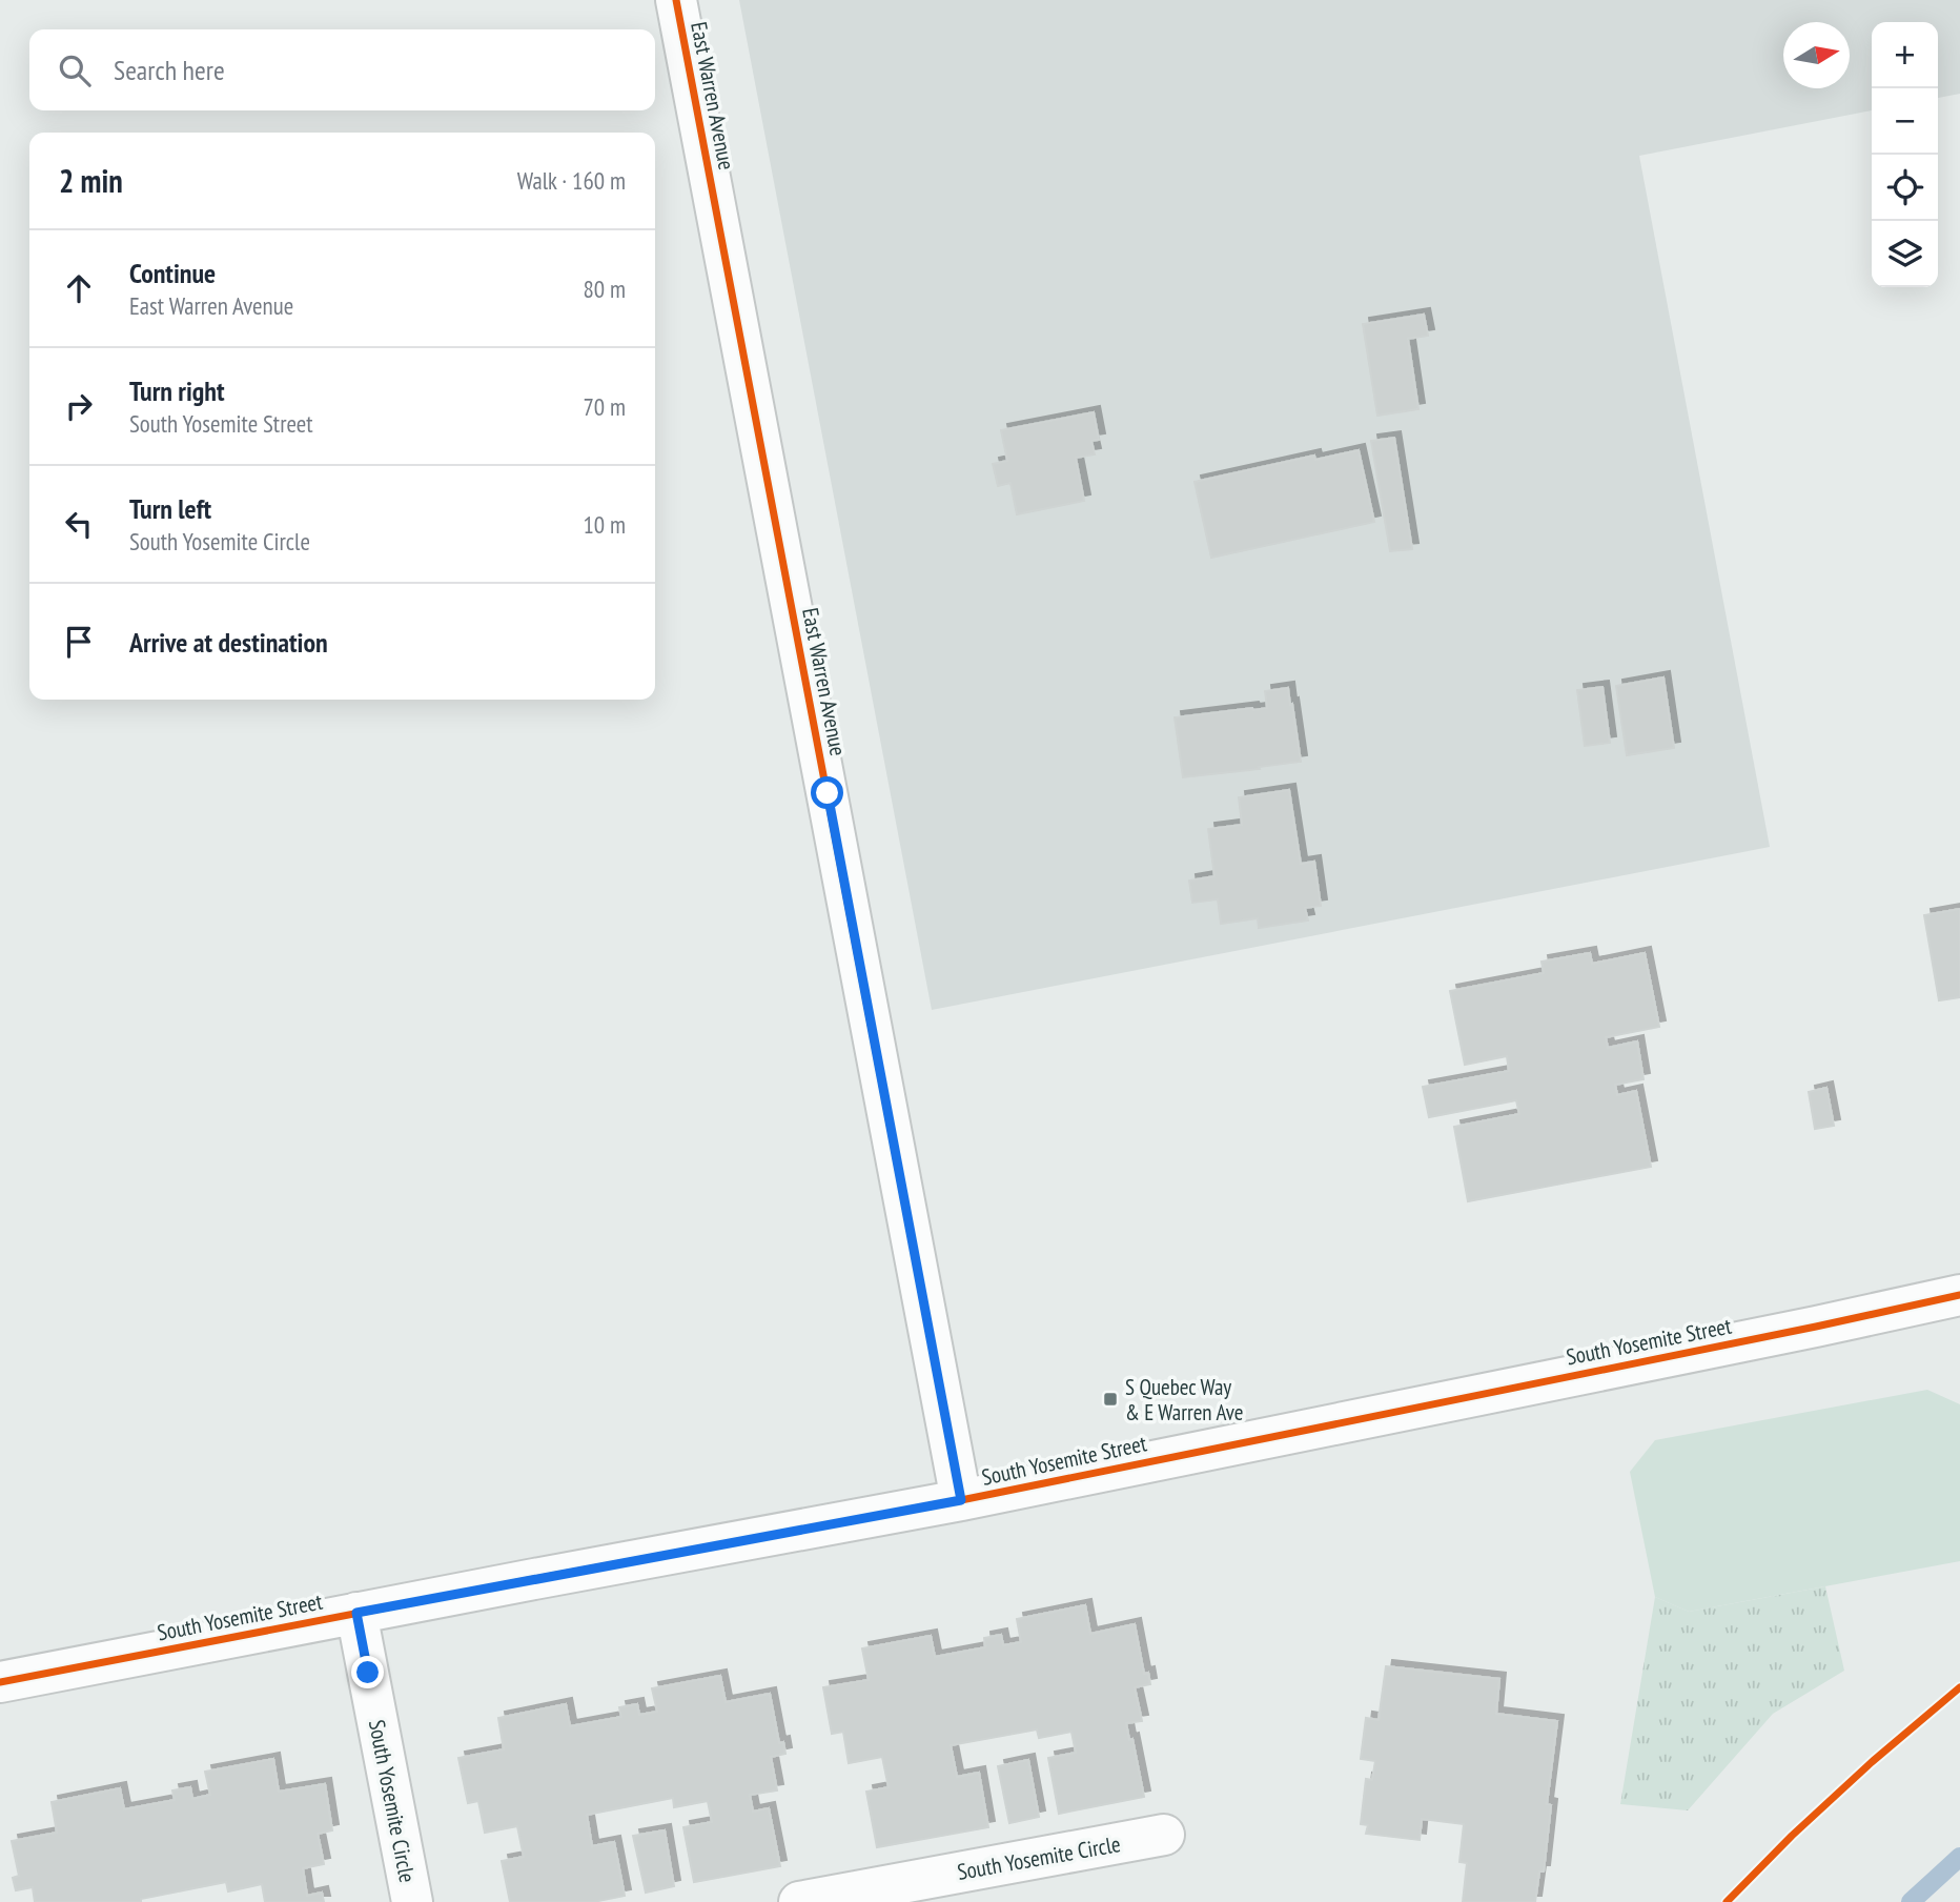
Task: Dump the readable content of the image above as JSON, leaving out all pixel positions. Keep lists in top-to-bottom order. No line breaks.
{"streets":{"street":["East Warren Avenue","South Yosemite Street","South Yosemite Circle"]},"crossings":[["East Warren Avenue","South Yosemite Street"],["South Yosemite Street","South Yosemite Circle"]],"places":{"transit":["S Quebec Way & E Warren Ave"]},"north":"right","page":{"map_buttons":["+","−"],"search":"Search here","heading":["2 min","Walk · 160 m"],"list":[["Continue","East Warren Avenue","80 m"],["Turn right","South Yosemite Street","70 m"],["Turn left","South Yosemite Circle","10 m"],"Arrive at destination"]}}
